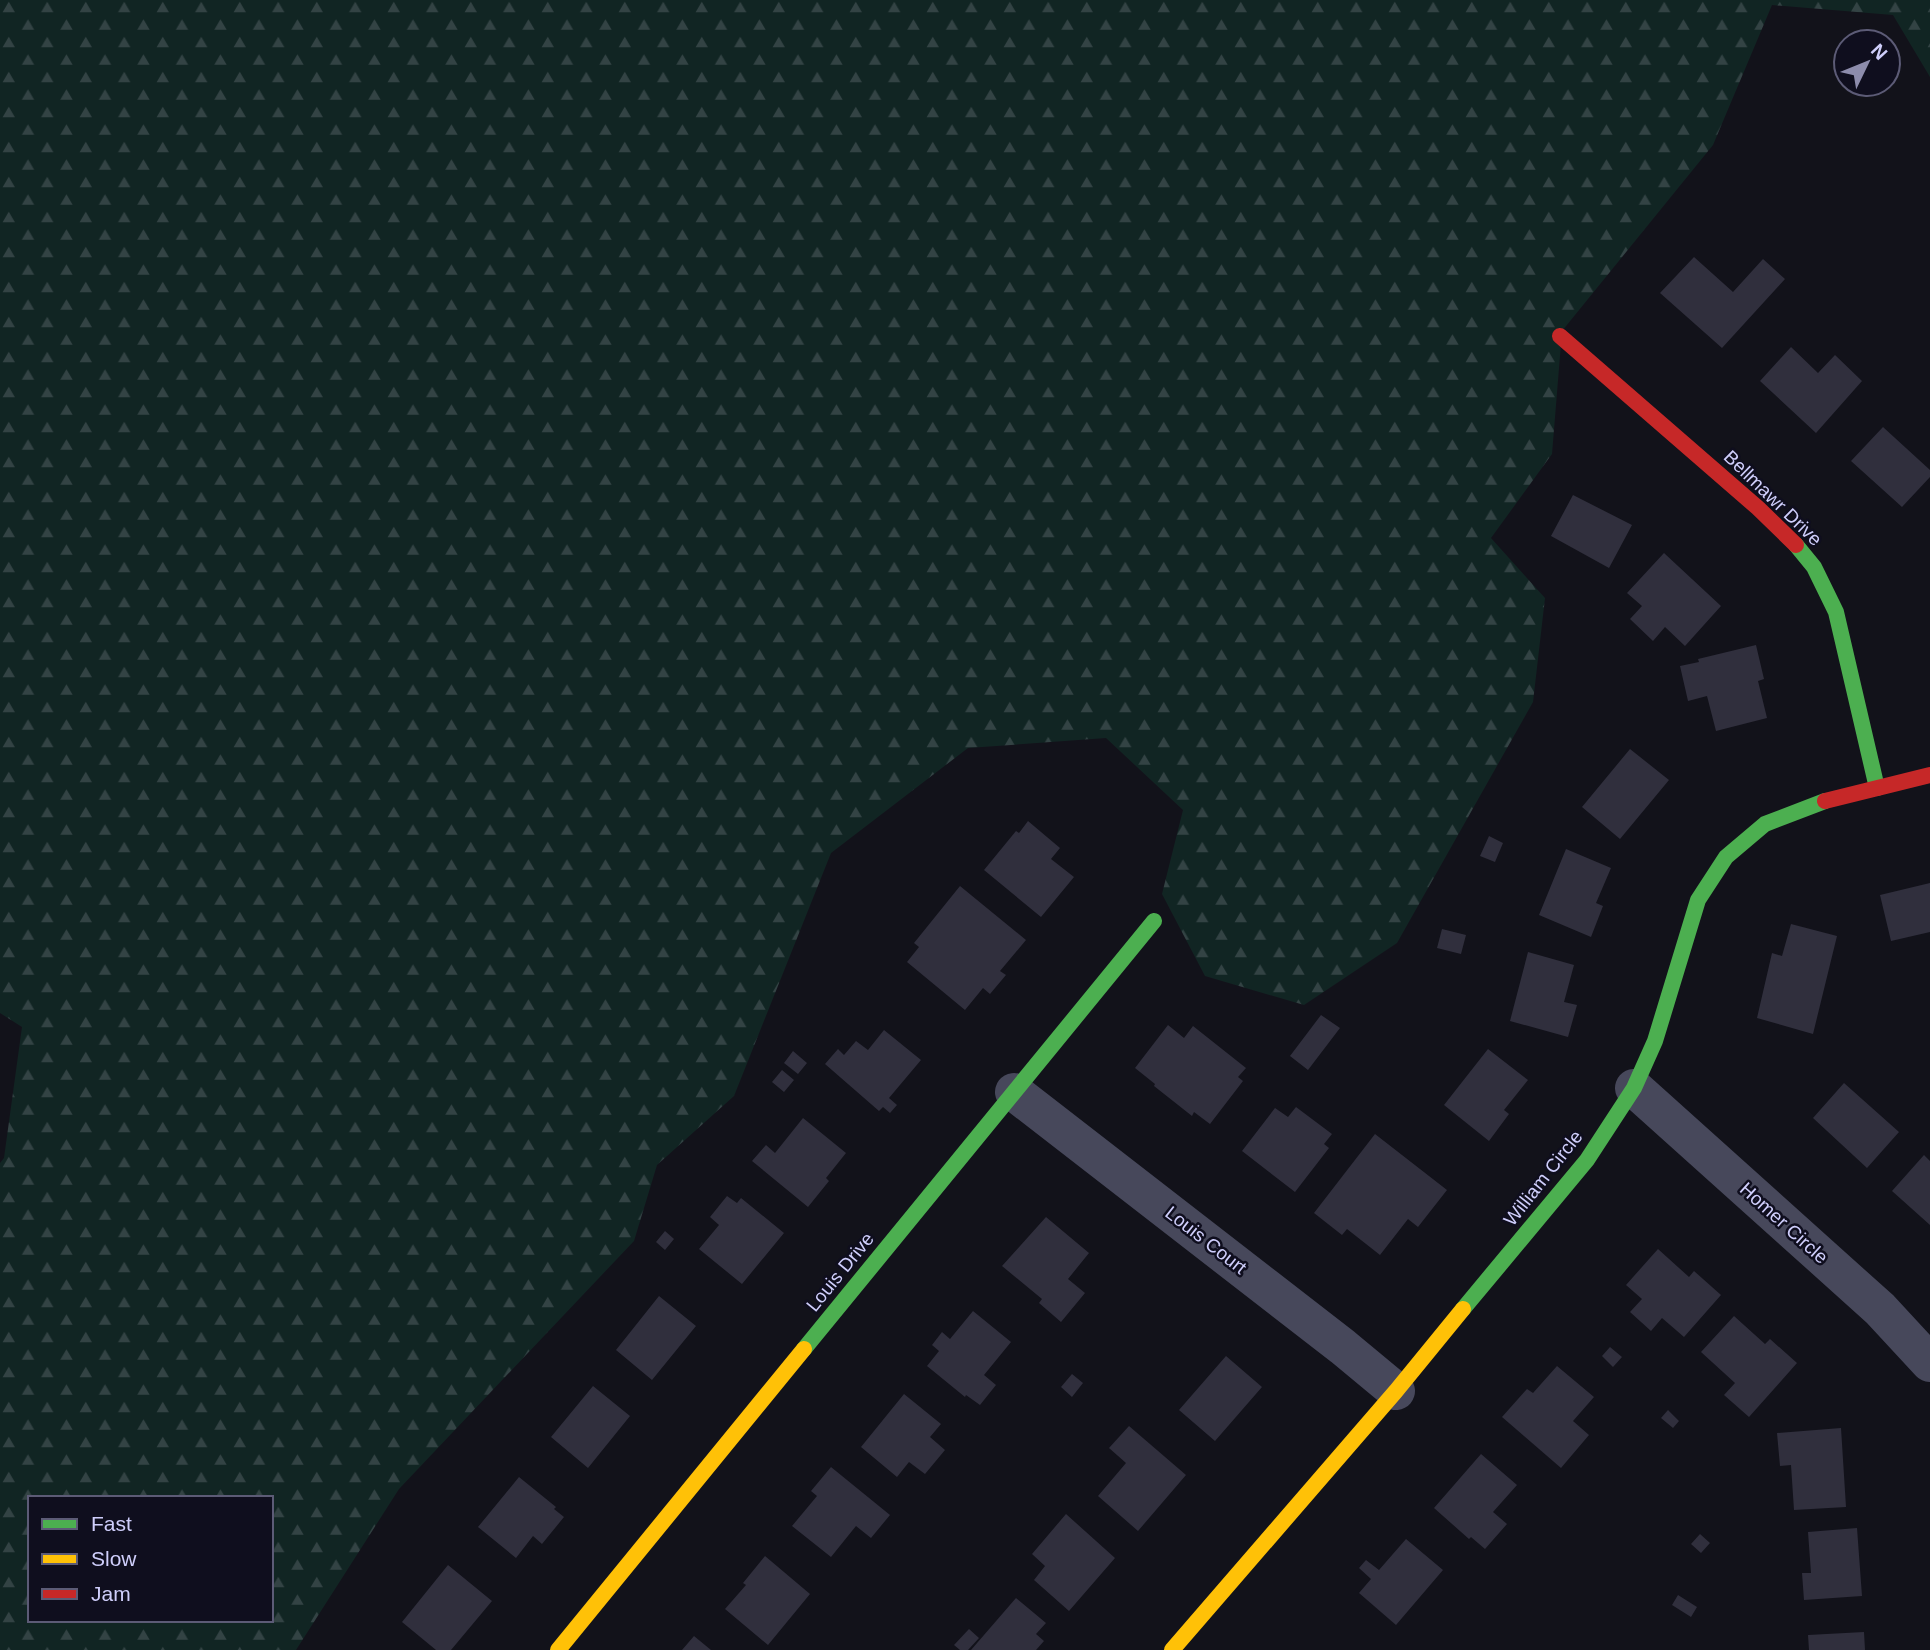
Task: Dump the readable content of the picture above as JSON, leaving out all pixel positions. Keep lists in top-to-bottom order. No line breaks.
{"streets":{"street":["Bellmawr Drive","William Circle","Homer Circle","Louis Court","Louis Drive"]},"crossings":[["Bellmawr Drive","William Circle"],["William Circle","Homer Circle"],["William Circle","Louis Court"],["Louis Court","Louis Drive"]],"legend":["Fast","Slow","Jam"],"north":"top right"}
